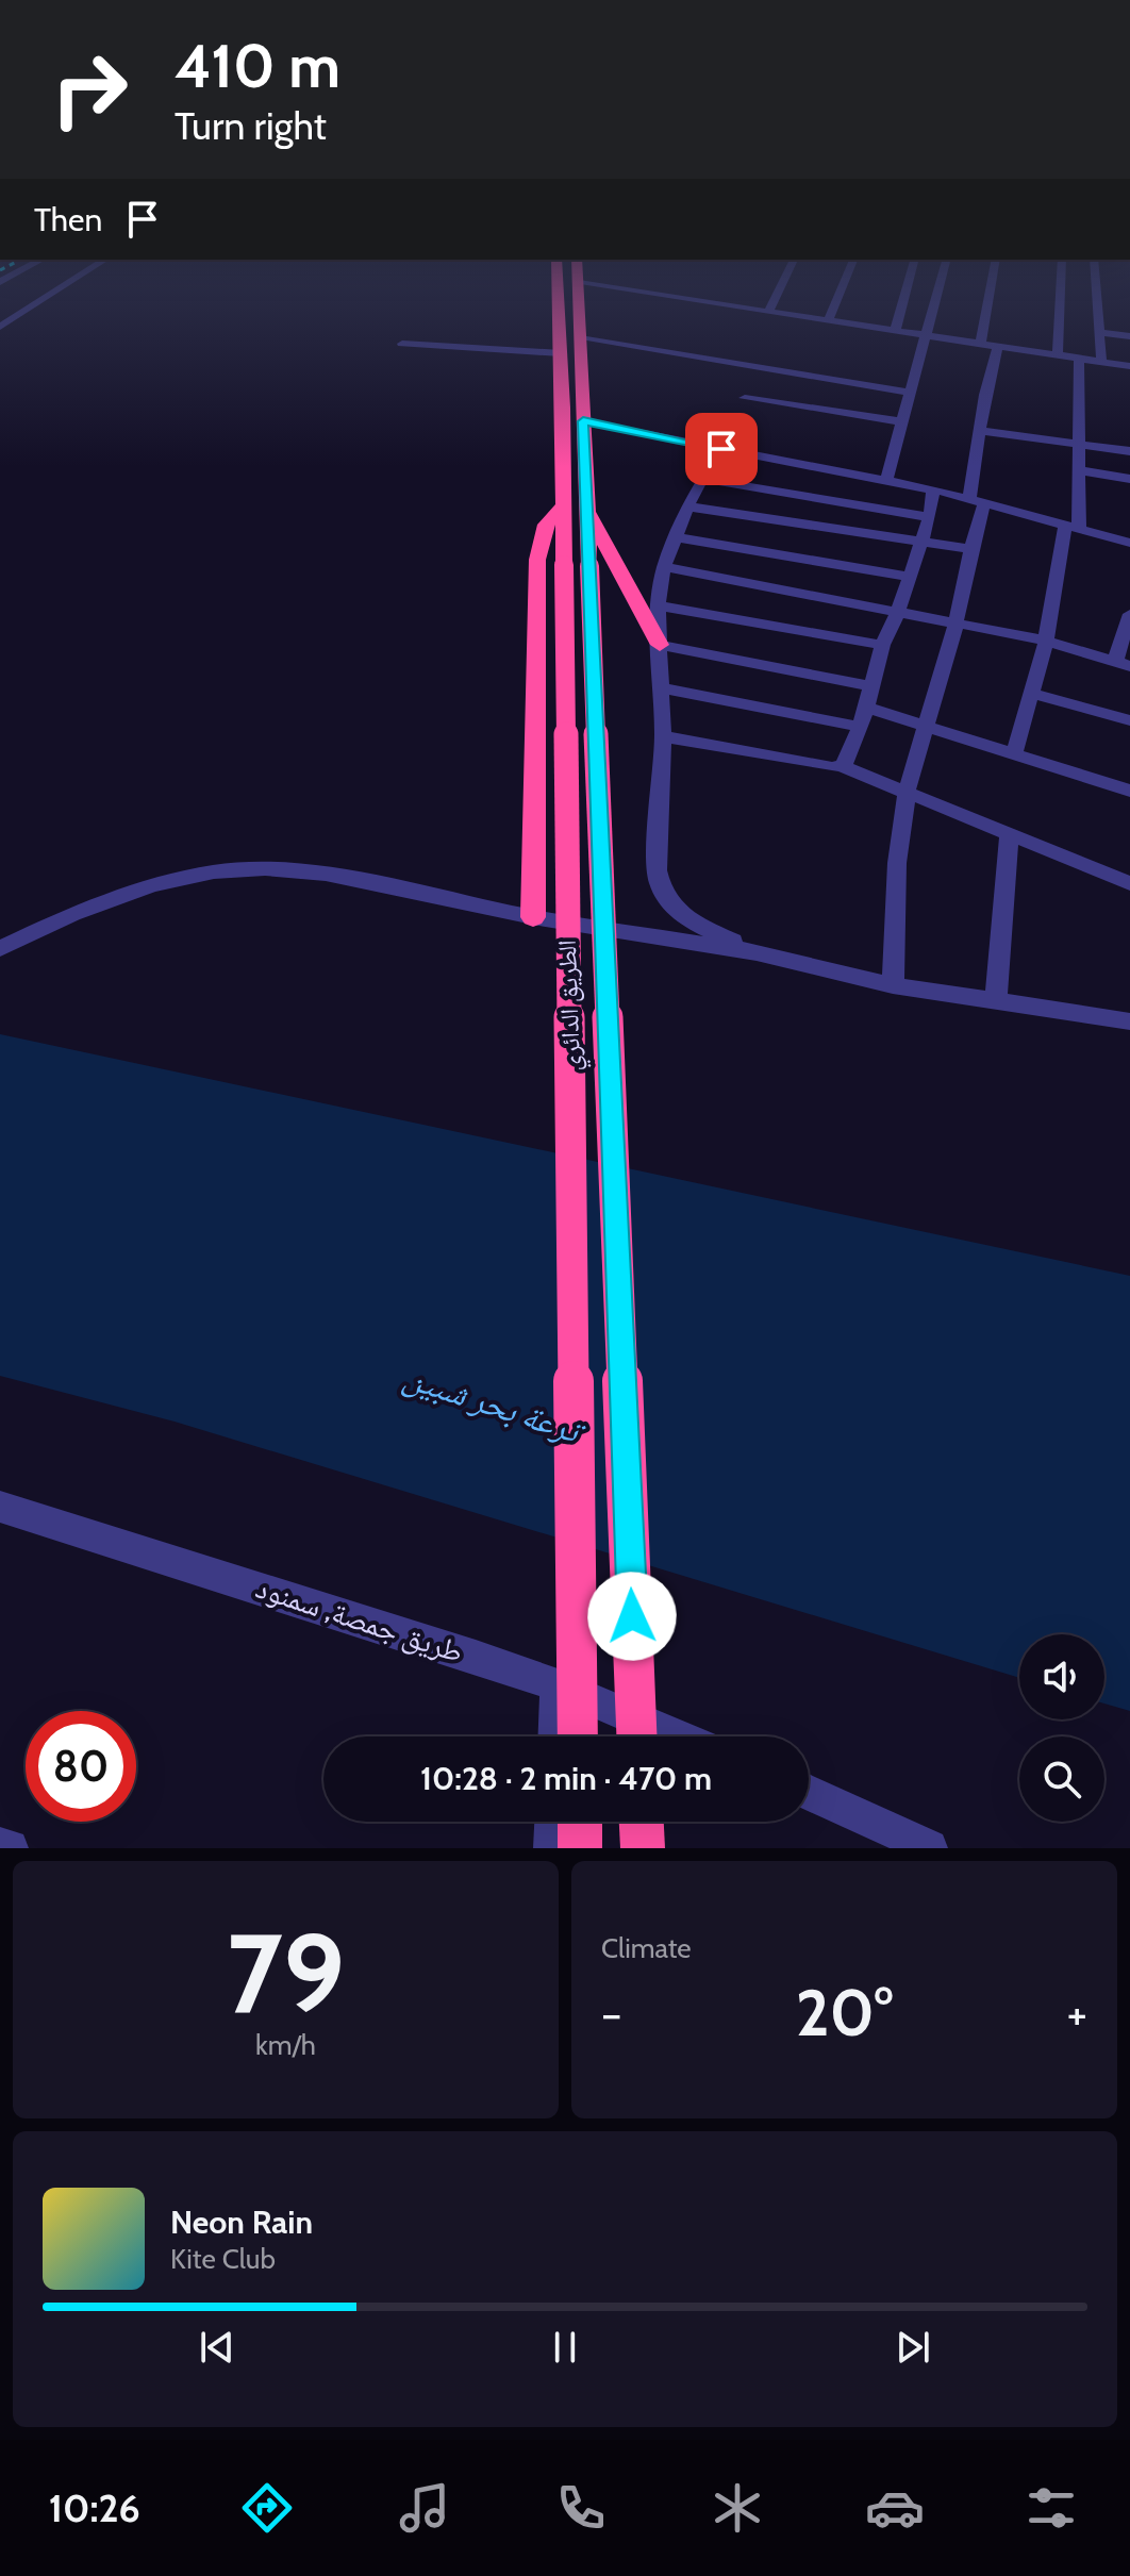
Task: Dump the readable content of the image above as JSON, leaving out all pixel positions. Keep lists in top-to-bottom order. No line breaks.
{"streets":{"highway":["الطريق الدائري"],"street":["طريق جمصة, سمنود"]},"water":["ترعة بحر شبين"],"page":{"turn":["410 m","Turn right"],"then":"Then","limit":"80","trip":"10:28 · 2 min · 470 m","tile":[["79","km/h"],"Climate"],"heat":["−","20°","+"],"song":["Neon Rain","Kite Club"],"tabs":"10:26"}}
